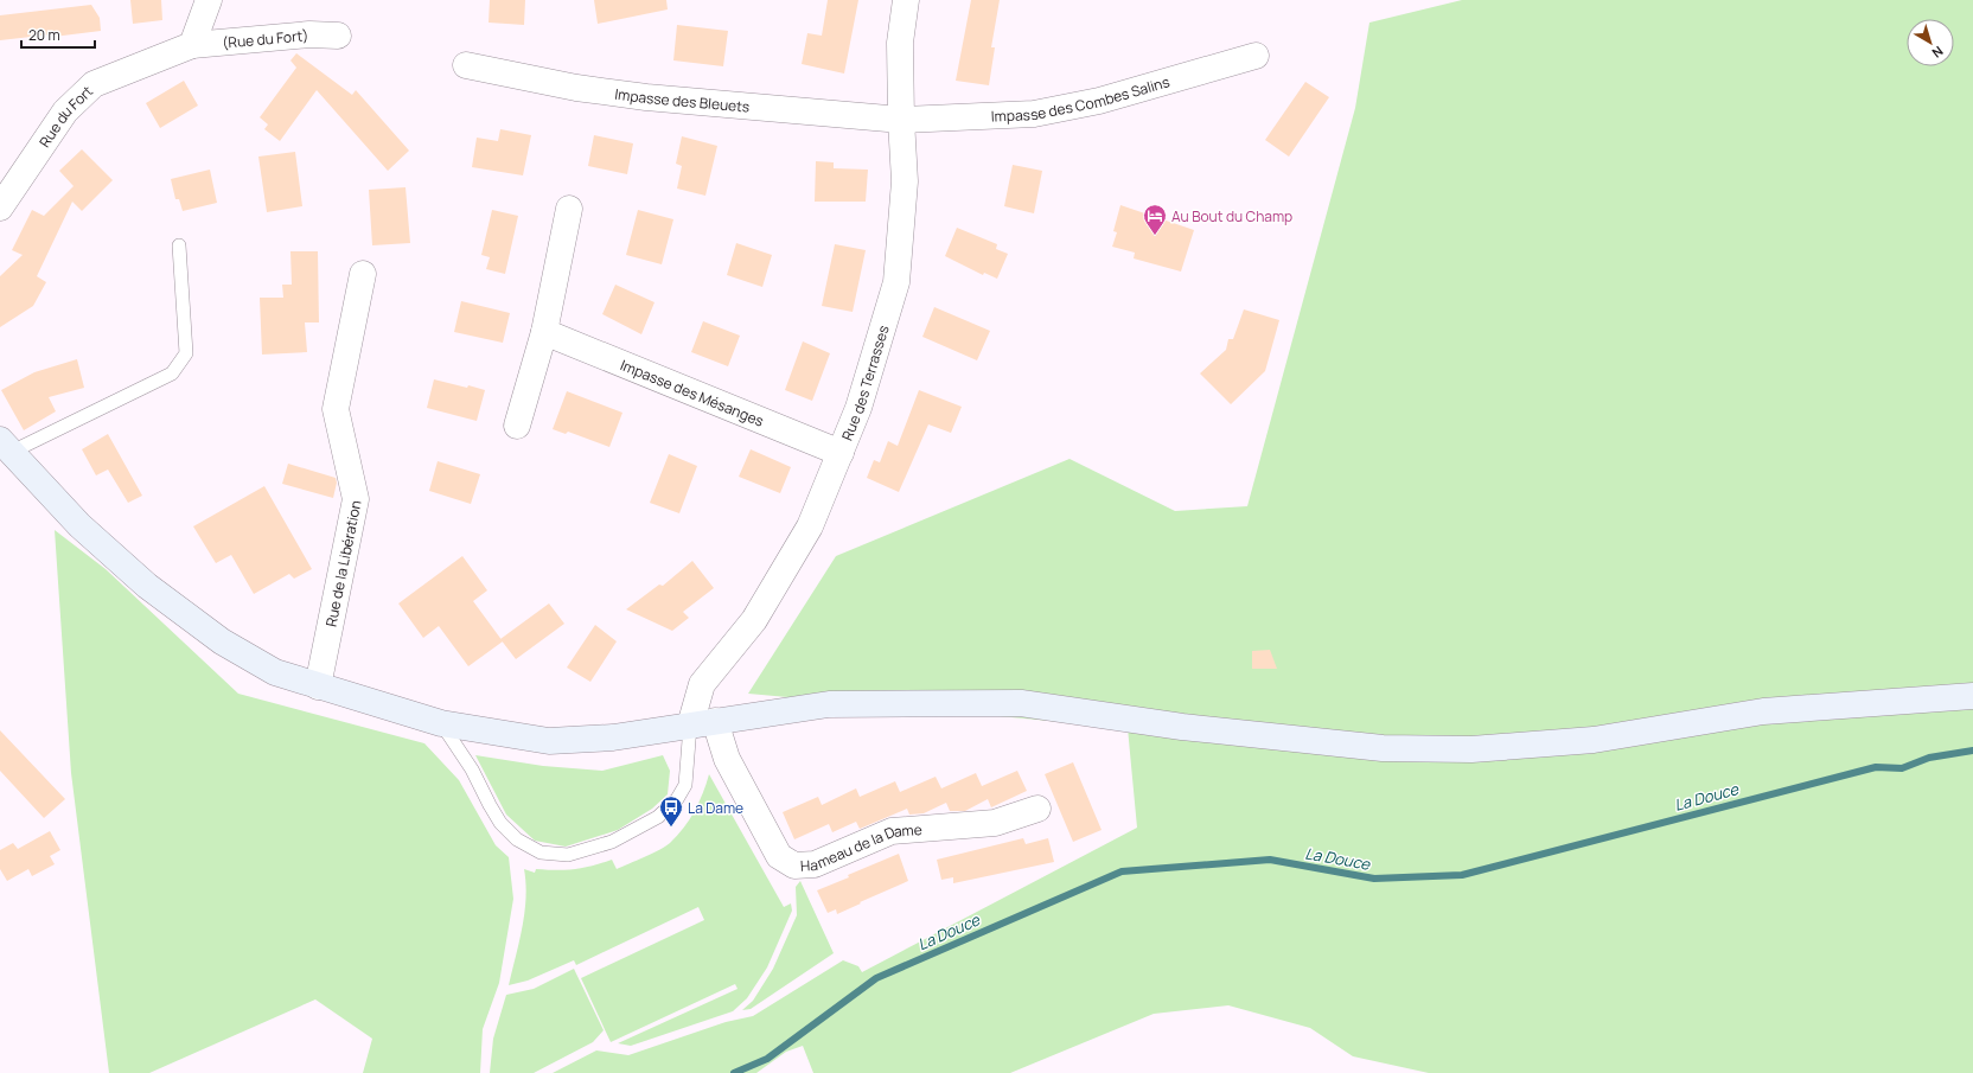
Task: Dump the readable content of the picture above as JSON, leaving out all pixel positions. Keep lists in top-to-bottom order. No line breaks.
{"streets":{"street":["(Rue du Fort)","Impasse des Combes Salins","Impasse des Bleuets","Rue du Fort","Rue des Terrasses","Impasse des Mésanges","Rue de la Libération","Hameau de la Dame"]},"crossings":[["(Rue du Fort)","Rue du Fort"],["Impasse des Combes Salins","Impasse des Bleuets"],["Impasse des Combes Salins","Rue des Terrasses"],["Impasse des Bleuets","Rue des Terrasses"],["Rue des Terrasses","Impasse des Mésanges"],["Rue des Terrasses","Hameau de la Dame"]],"water":["La Douce"],"places":{"hotel":["Au Bout du Champ"],"bus stop":["La Dame"]},"scale_bar":"20 m","north":"bottom right"}
